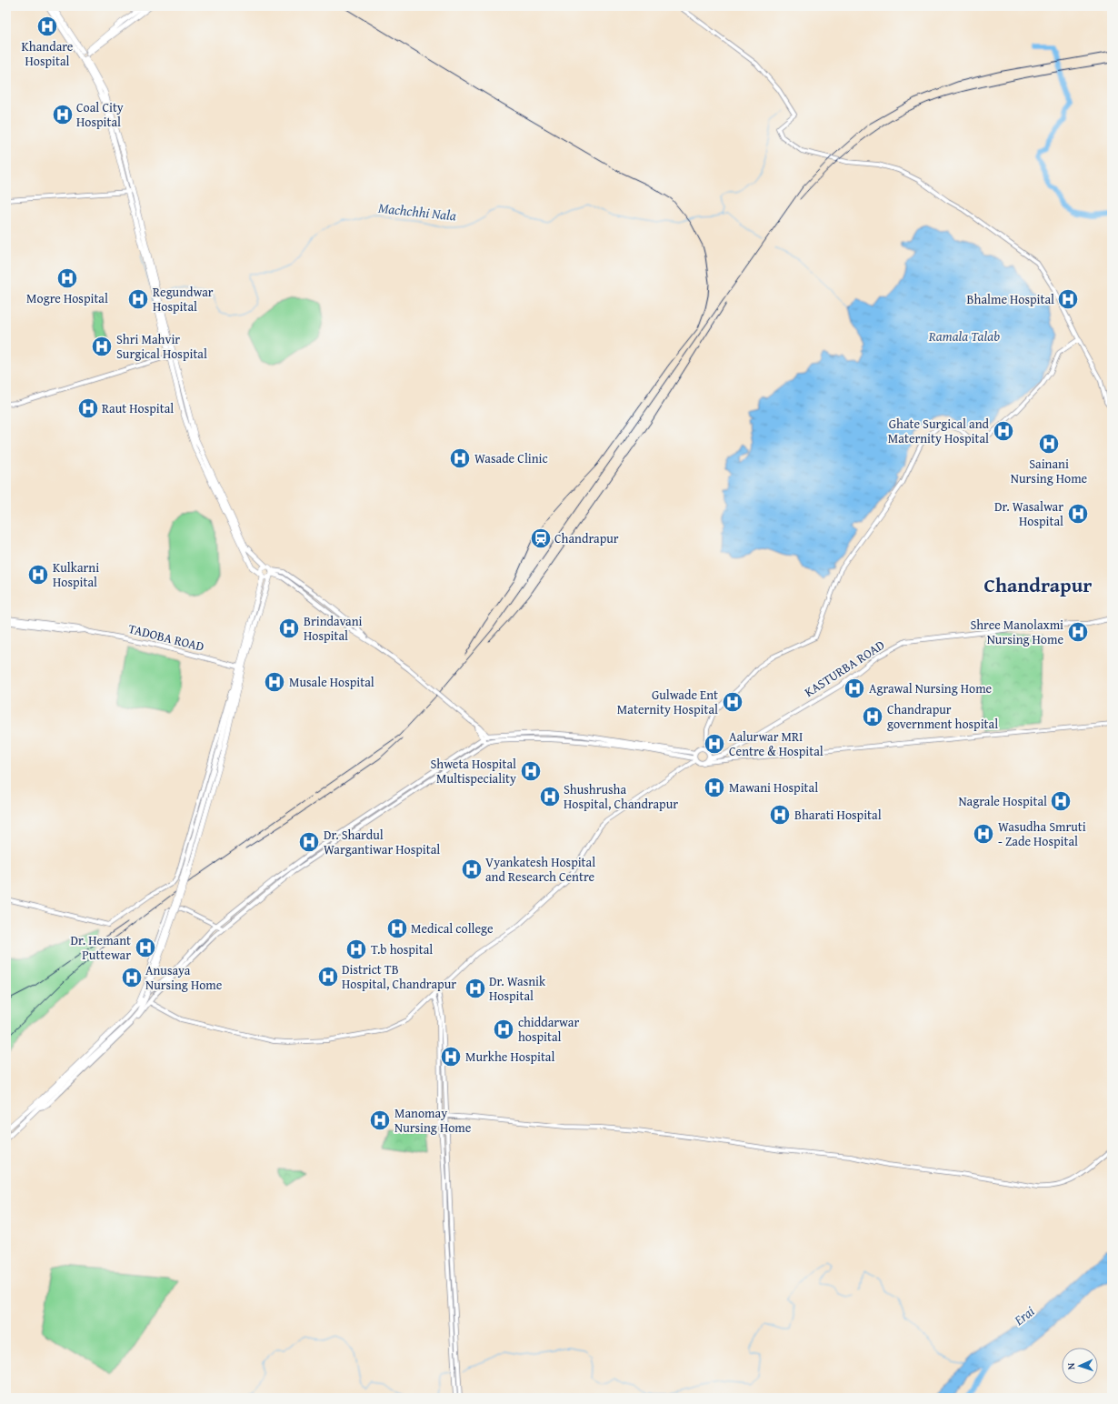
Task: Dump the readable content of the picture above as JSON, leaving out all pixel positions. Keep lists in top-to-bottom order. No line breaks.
{"streets":{"main road":["TADOBA ROAD","KASTURBA ROAD"]},"districts":["Chandrapur"],"water":["Machchhi Nala","Ramala Talab","Erai"],"places":{"hospital":["Khandare Hospital","Coal City Hospital","Mogre Hospital","Regundwar Hospital","Bhalme Hospital","Shri Mahvir Surgical Hospital","Raut Hospital","Ghate Surgical and Maternity Hospital","Sainani Nursing Home","Wasade Clinic","Dr. Wasalwar Hospital","Kulkarni Hospital","Brindavani Hospital","Shree Manolaxmi Nursing Home","Musale Hospital","Agrawal Nursing Home","Gulwade Ent Maternity Hospital","Chandrapur government hospital","Aalurwar MRI Centre & Hospital","Shweta Hospital Multispeciality","Mawani Hospital","Shushrusha Hospital, Chandrapur","Nagrale Hospital","Bharati Hospital","Wasudha Smruti - Zade Hospital","Dr. Shardul Wargantiwar Hospital","Vyankatesh Hospital and Research Centre","Medical college","Dr. Hemant Puttewar","T.b hospital","District TB Hospital, Chandrapur","Anusaya Nursing Home","Dr. Wasnik Hospital","chiddarwar hospital","Murkhe Hospital","Manomay Nursing Home"],"station":["Chandrapur"]},"north":"left"}
